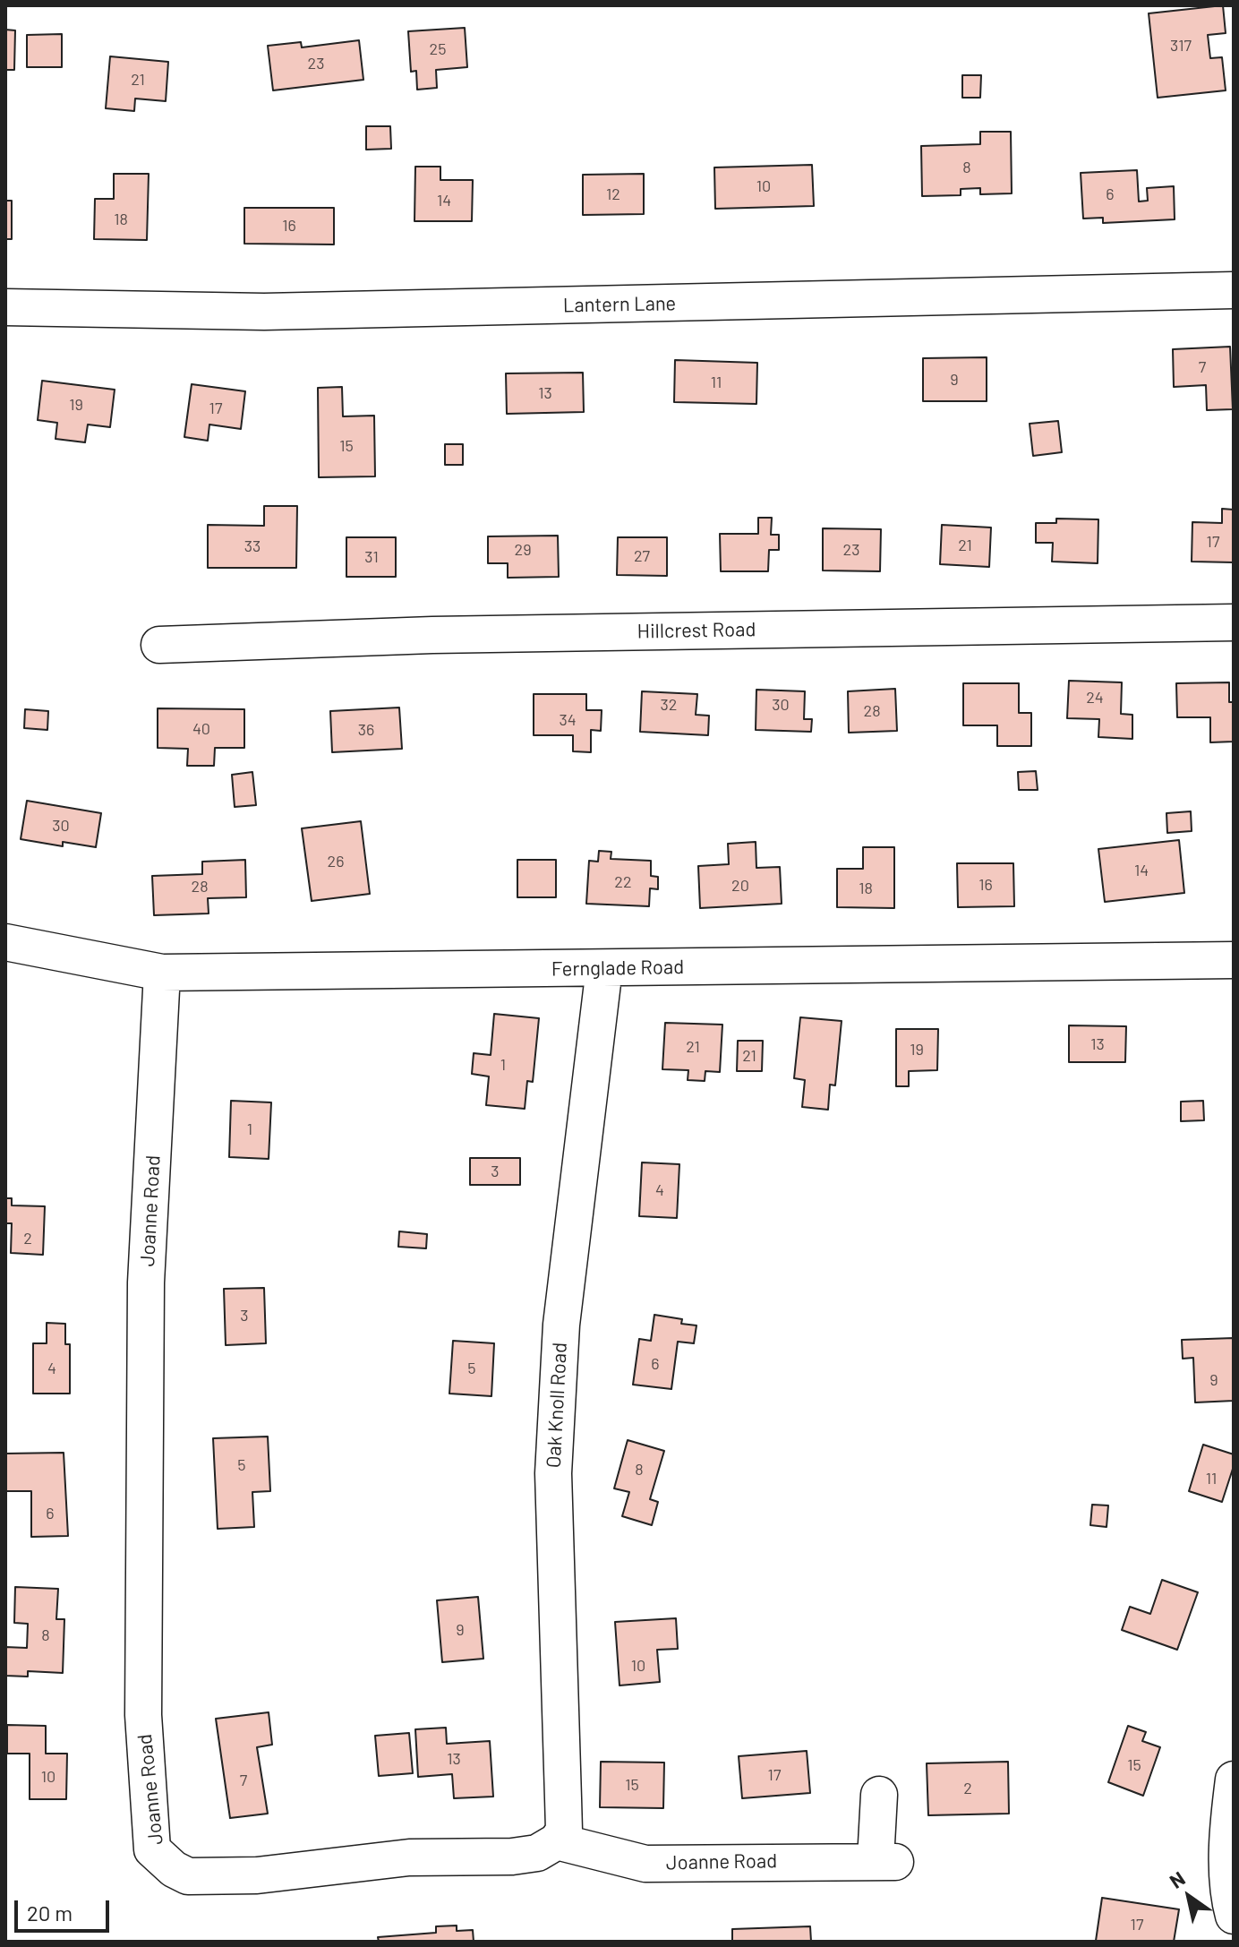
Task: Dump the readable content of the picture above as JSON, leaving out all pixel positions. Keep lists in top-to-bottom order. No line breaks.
{"streets":{"street":["Lantern Lane","Hillcrest Road","Fernglade Road","Joanne Road","Oak Knoll Road"]},"crossings":[["Fernglade Road","Joanne Road"],["Fernglade Road","Oak Knoll Road"],["Joanne Road","Oak Knoll Road"]],"house_numbers":["317","25","23","21","8","10","12","6","14","18","16","7","9","11","13","19","17","15","17","21","33","29","23","27","31","24","32","30","28","34","40","36","30","26","14","22","16","20","28","18","13","21","19","21","1","1","3","4","2","3","6","4","5","9","5","8","11","6","9","8","10","13","15","17","10","7","15","2","17"],"scale_bar":"20 m","north":"top left"}
